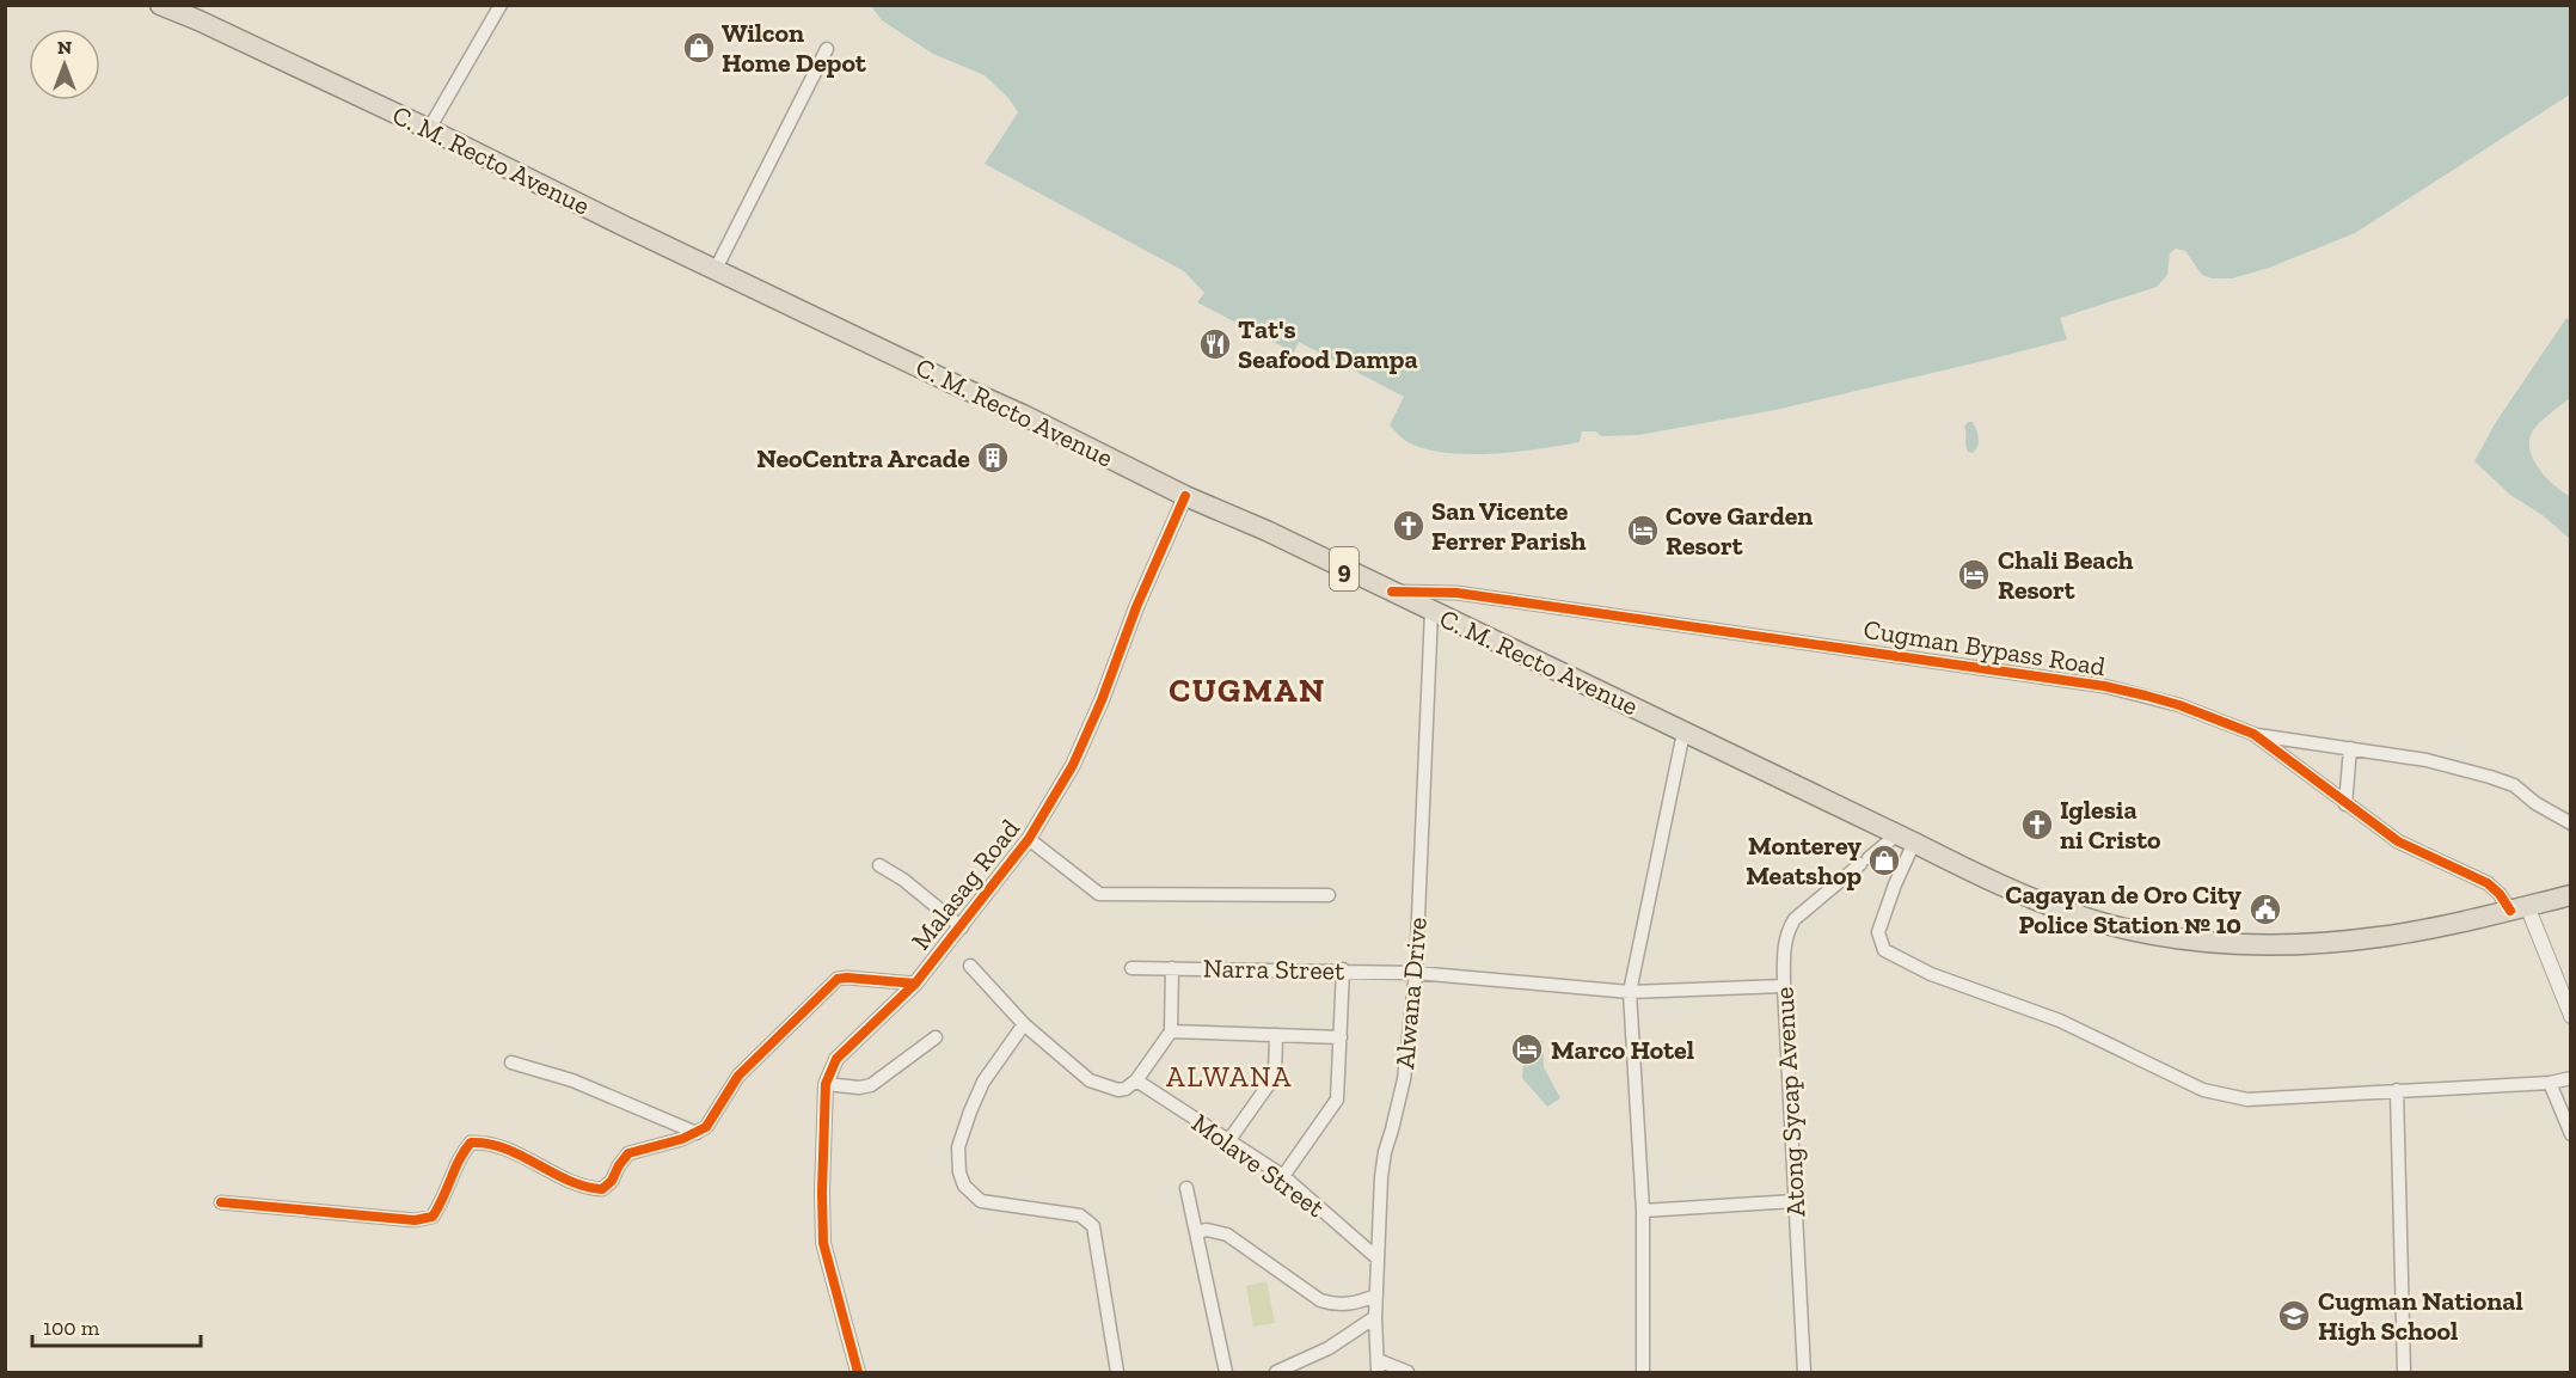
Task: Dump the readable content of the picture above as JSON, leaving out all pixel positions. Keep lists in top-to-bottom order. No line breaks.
{"streets":{"highway":["C. M. Recto Avenue","9"],"street":["Cugman Bypass Road","Malasag Road","Narra Street","Alwana Drive","Atong Sycap Avenue","Molave Street"]},"crossings":[["C. M. Recto Avenue","Cugman Bypass Road"],["C. M. Recto Avenue","Malasag Road"],["C. M. Recto Avenue","Alwana Drive"],["C. M. Recto Avenue","Atong Sycap Avenue"],["Narra Street","Alwana Drive"],["Narra Street","Atong Sycap Avenue"],["Alwana Drive","Molave Street"]],"districts":["CUGMAN","ALWANA"],"places":{"shop":["Wilcon Home Depot","Monterey Meatshop"],"restaurant":["Tat's Seafood Dampa"],"building":["NeoCentra Arcade"],"church":["San Vicente Ferrer Parish","Iglesia ni Cristo"],"hotel":["Cove Garden Resort","Chali Beach Resort","Marco Hotel"],"public building":["Cagayan de Oro City Police Station № 10"],"school or university":["Cugman National High School"]},"scale_bar":"100 m","north":"top"}
